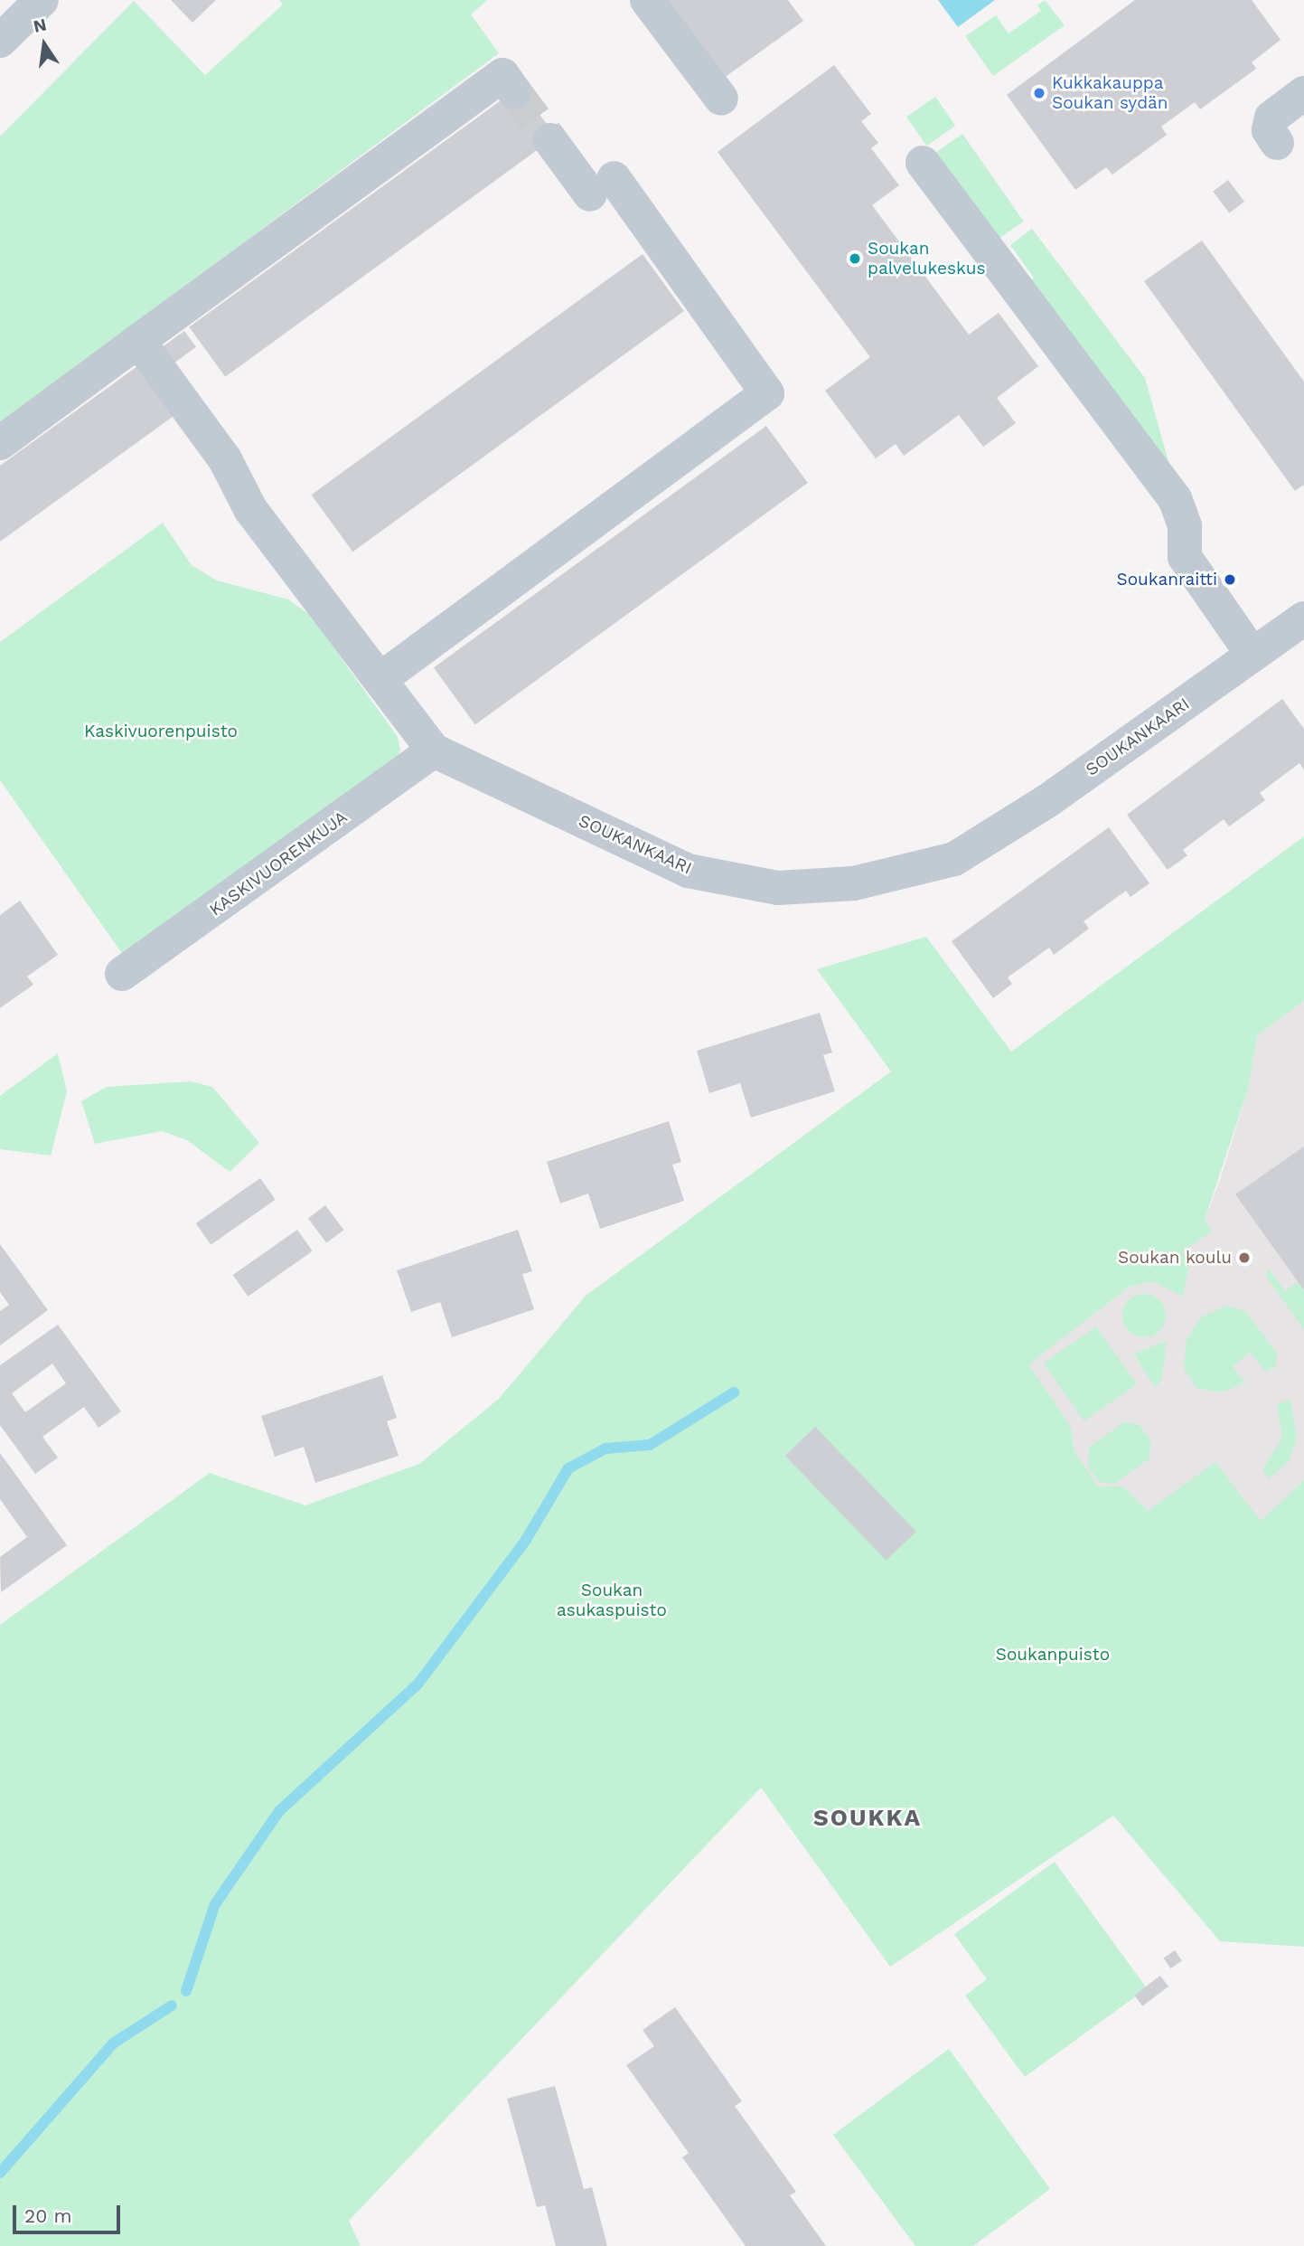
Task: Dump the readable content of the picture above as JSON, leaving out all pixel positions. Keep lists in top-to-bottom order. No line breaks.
{"streets":{"street":["SOUKANKAARI","KASKIVUORENKUJA"]},"crossings":[["SOUKANKAARI","KASKIVUORENKUJA"]],"districts":["SOUKKA"],"parks":["Kaskivuorenpuisto","Soukan asukaspuisto","Soukanpuisto"],"places":["Kukkakauppa Soukan sydän","Soukan palvelukeskus","Soukanraitti","Soukan koulu"],"scale_bar":"20 m","north":"top"}
